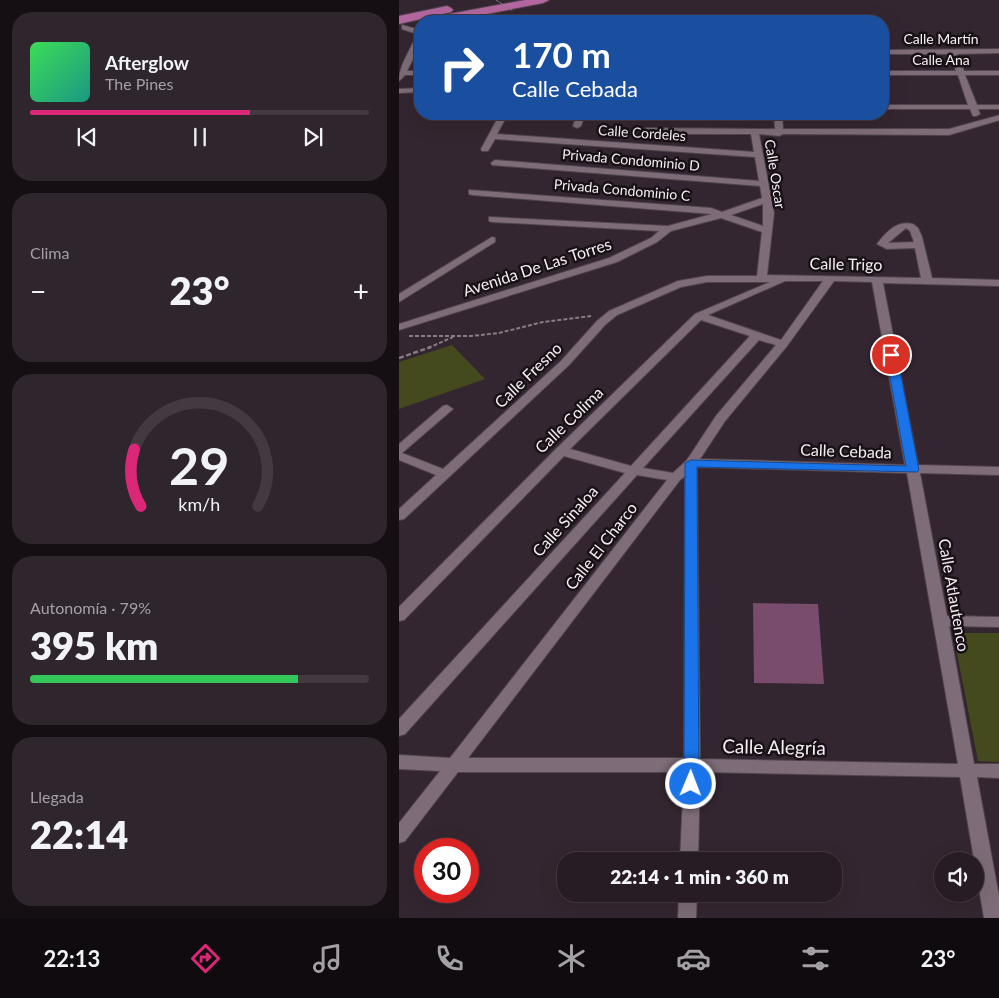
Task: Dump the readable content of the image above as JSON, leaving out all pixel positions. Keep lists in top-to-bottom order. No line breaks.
{"streets":{"street":["Calle Martín","Calle Ana","Calle Cordeles","Privada Condominio D","Calle Oscar","Privada Condominio C","Calle Trigo","Avenida De Las Torres","Calle Fresno","Calle Colima","Calle Cebada","Calle Sinaloa","Calle El Charco","Calle Atlautenco","Calle Alegría"]},"crossings":[["Calle Cordeles","Calle Oscar"],["Privada Condominio D","Calle Oscar"],["Calle Oscar","Privada Condominio C"],["Calle Oscar","Calle Trigo"],["Calle Oscar","Avenida De Las Torres"],["Privada Condominio C","Avenida De Las Torres"],["Calle Trigo","Calle Fresno"],["Calle Trigo","Calle Colima"],["Calle Trigo","Calle El Charco"],["Calle Trigo","Calle Atlautenco"],["Calle Cebada","Calle El Charco"],["Calle Cebada","Calle Atlautenco"],["Calle El Charco","Calle Alegría"],["Calle Atlautenco","Calle Alegría"]],"page":{"turn":["170 m","Calle Cebada"],"song":["Afterglow","The Pines"],"tile":["Clima",["Autonomía · 79%","395 km"],["Llegada","22:14"]],"heat":["−","23°","+"],"limit":"30","trip":"22:14 · 1 min · 360 m","tabs":["22:13","23°"],"gauge":["29","km/h"]}}
